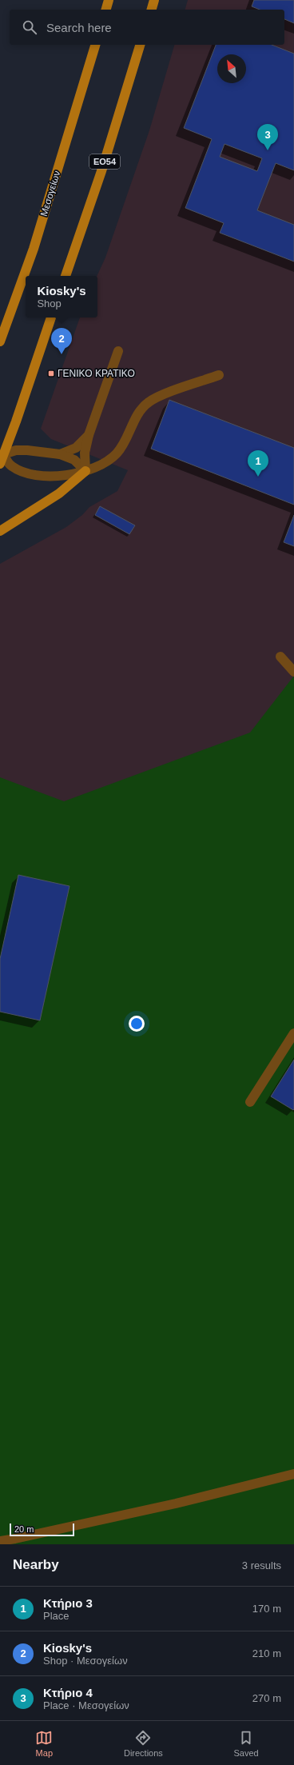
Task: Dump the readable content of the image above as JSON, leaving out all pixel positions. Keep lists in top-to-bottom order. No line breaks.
{"streets":{"main road":["ΕΟ54","Μεσογείων"]},"places":{"transit":["ΓΕΝΙΚΟ ΚΡΑΤΙΚΟ"]},"scale_bar":"20 m","north":"top left","page":{"search":"Search here","pins":["3","2","1"],"popup":["Kiosky's","Shop"],"scale":"20 m","heading":["Nearby","3 results"],"list":[{"mark":"1","name":"Κτήριο 3","note":"Place","value":"170 m"},{"mark":"2","name":"Kiosky's","note":"Shop · Μεσογείων","value":"210 m"},{"mark":"3","name":"Κτήριο 4","note":"Place · Μεσογείων","value":"270 m"}],"nav":["Map","Directions","Saved"]}}
